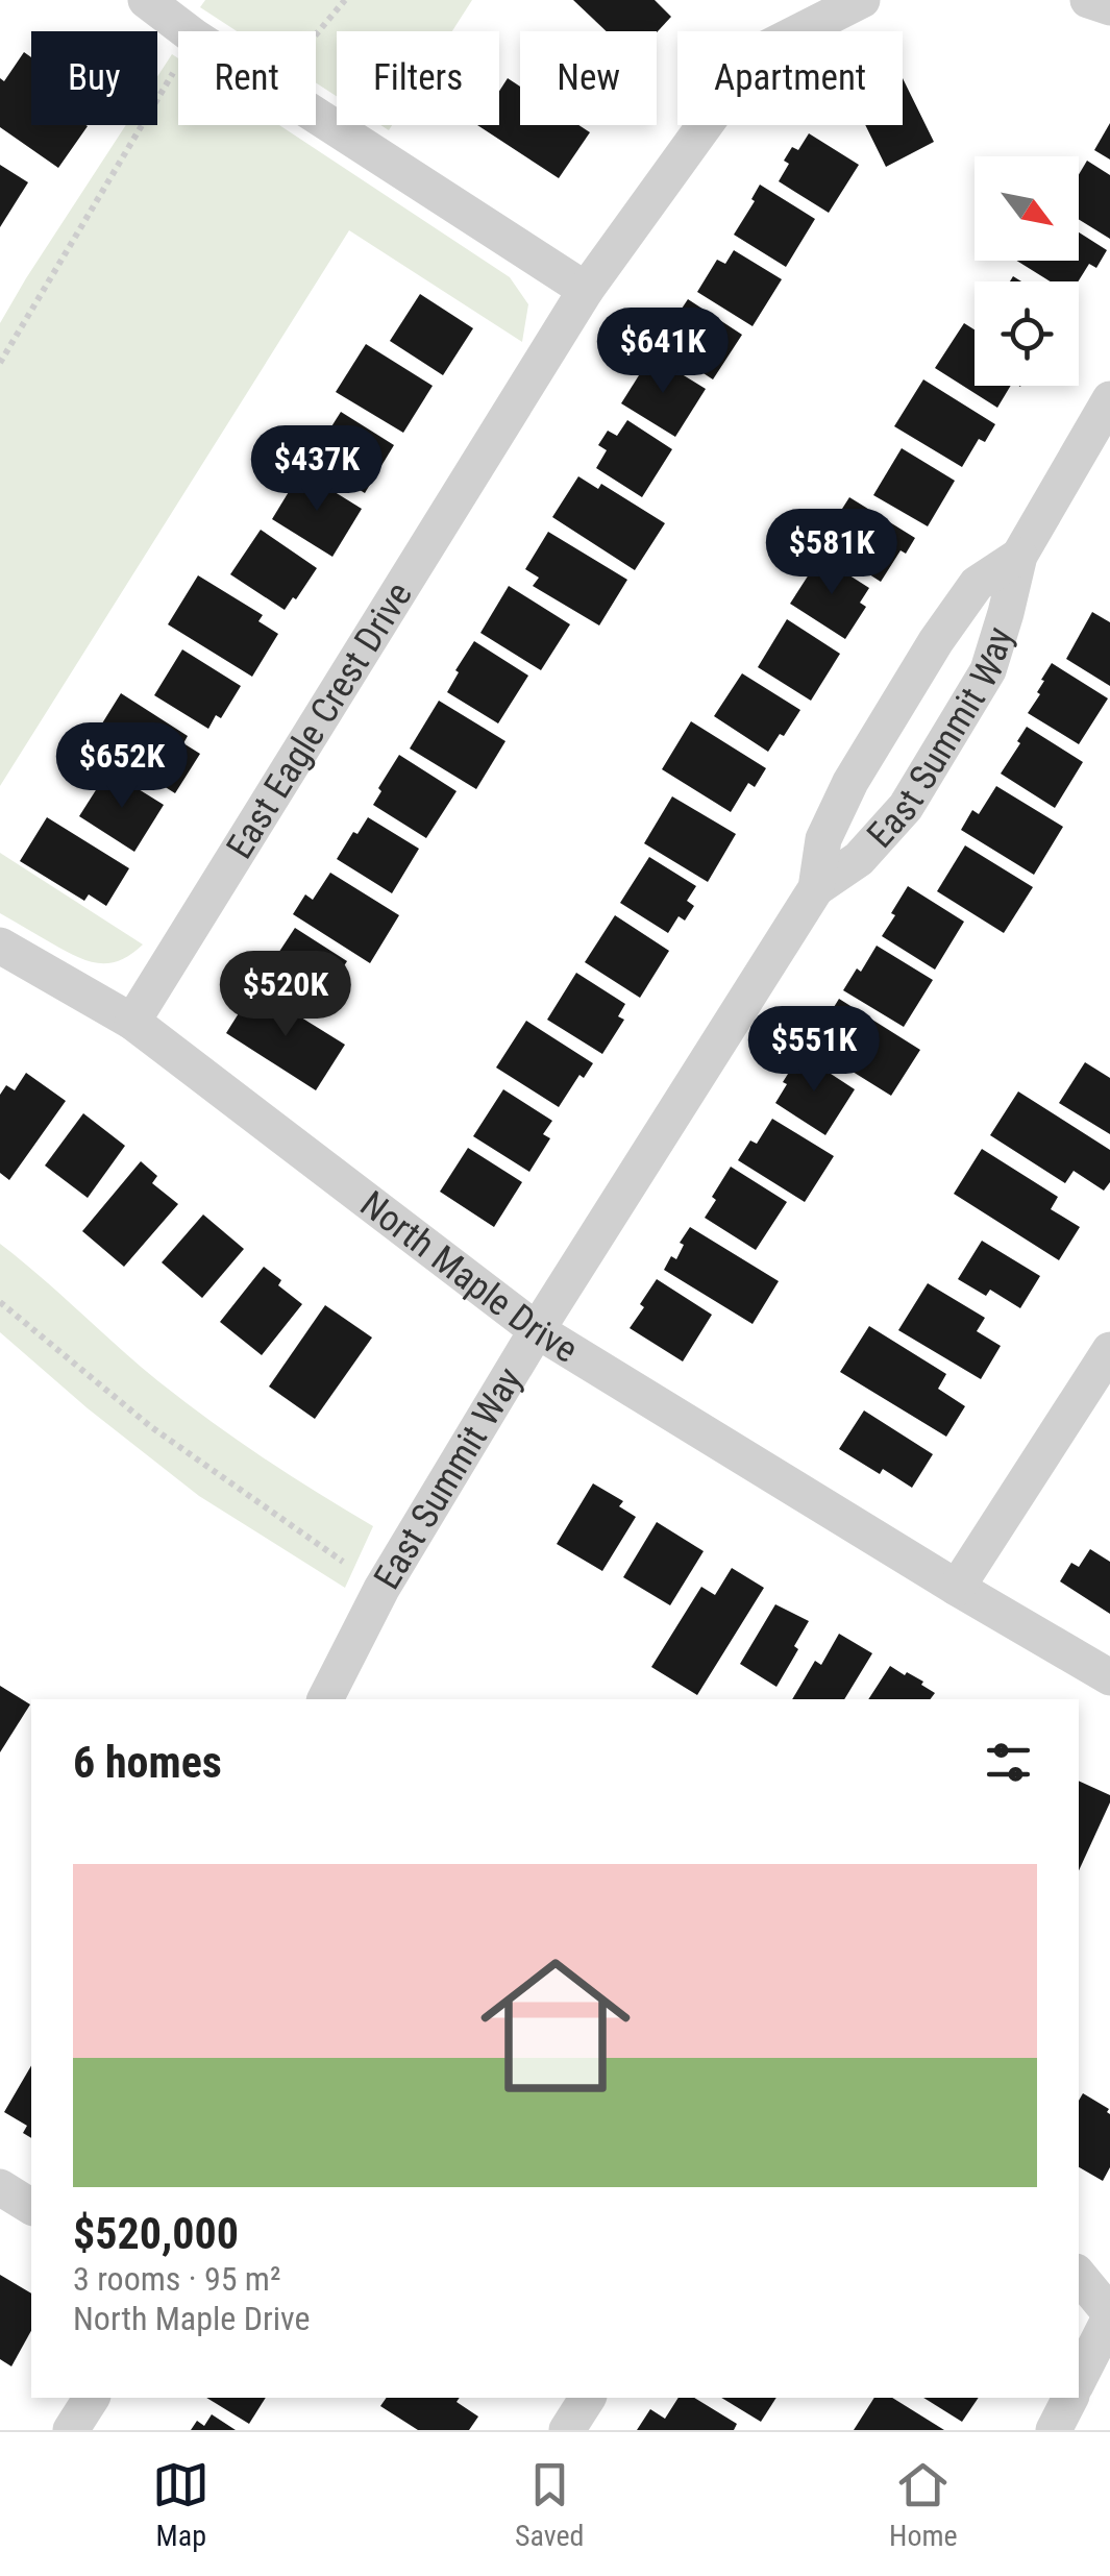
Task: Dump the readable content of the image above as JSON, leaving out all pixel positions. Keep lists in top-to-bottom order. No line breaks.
{"streets":{"street":["East Eagle Crest Drive","East Summit Way","North Maple Drive"]},"crossings":[["East Eagle Crest Drive","North Maple Drive"],["East Summit Way","North Maple Drive"]],"north":"bottom right","page":{"chip":["Buy","Rent","Filters","New","Apartment"],"price":["$641K","$437K","$581K","$652K","$520K","$551K"],"heading":"6 homes","list":[{"name":"$520,000","note":"3 rooms · 95 m² · North Maple Drive"}],"tabs":["Map","Saved","Home"]}}
